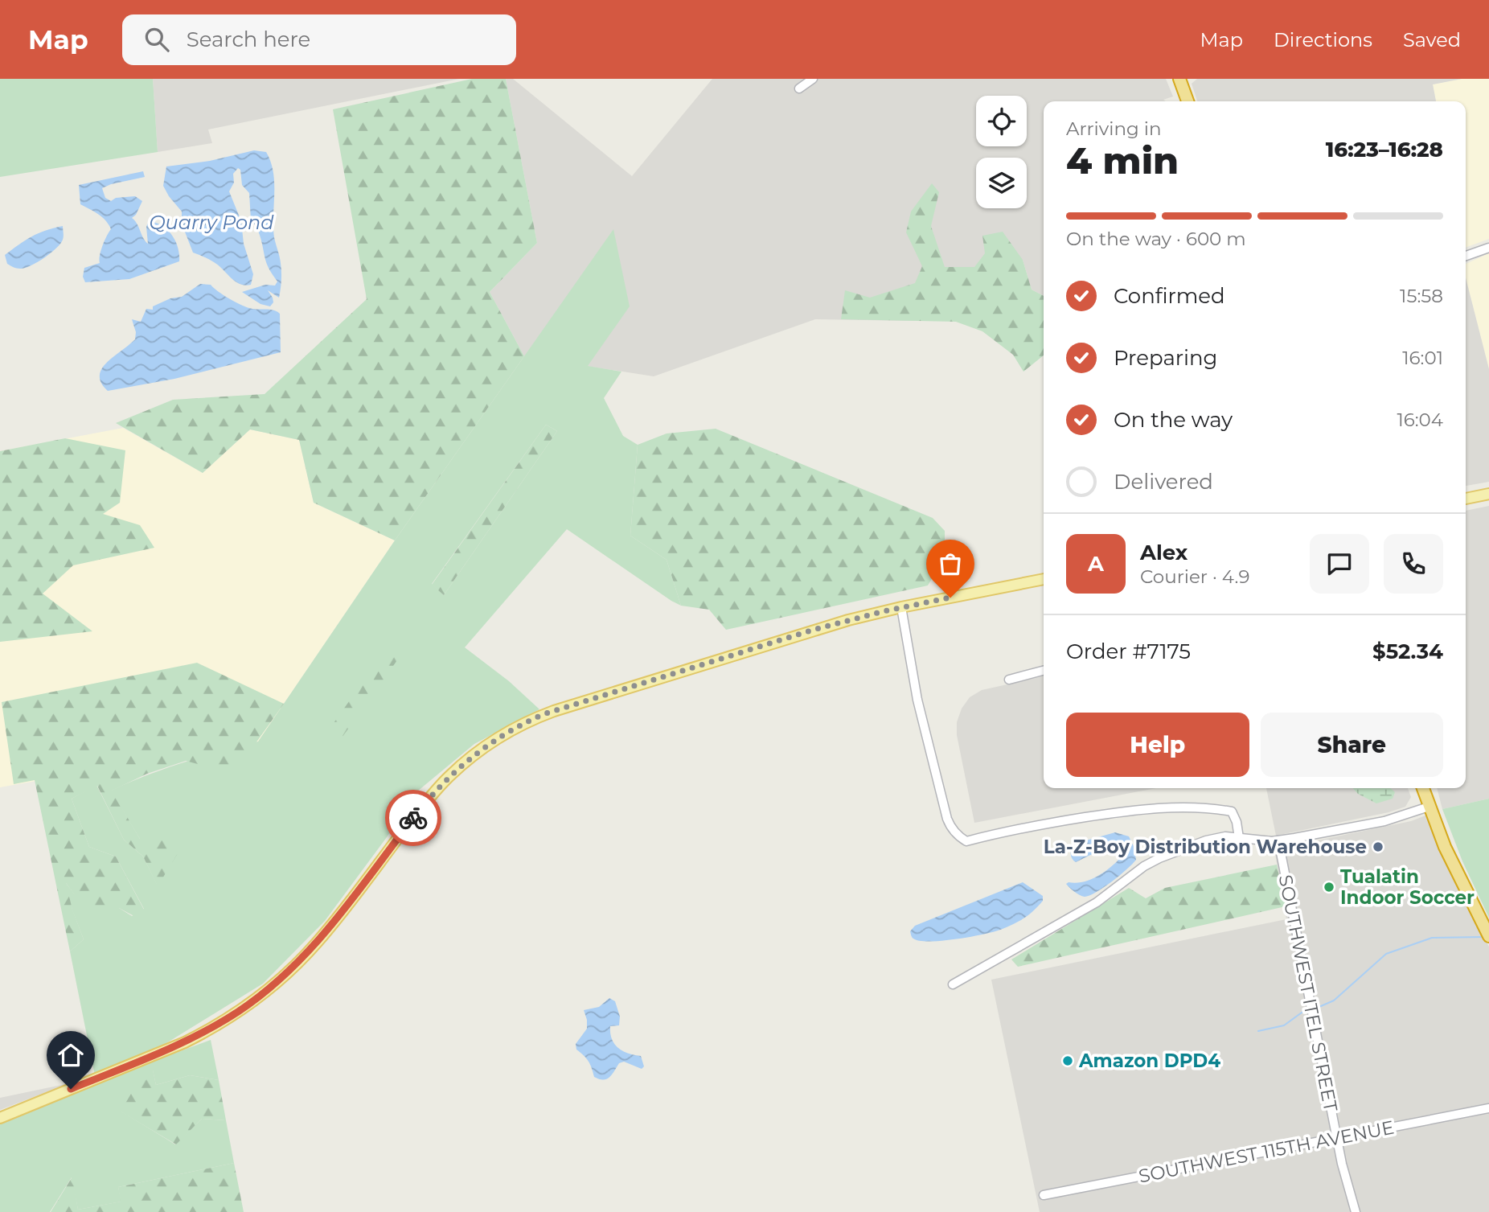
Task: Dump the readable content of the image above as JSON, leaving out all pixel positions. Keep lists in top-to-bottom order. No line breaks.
{"streets":{"street":["SOUTHWEST ITEL STREET","SOUTHWEST 115TH AVENUE"]},"crossings":[["SOUTHWEST ITEL STREET","SOUTHWEST 115TH AVENUE"]],"water":["Quarry Pond"],"places":["La-Z-Boy Distribution Warehouse","Tualatin Indoor Soccer","Amazon DPD4"],"page":{"header":"Map","search":"Search here","nav":["Map","Directions","Saved"],"heading":["4 min","Arriving in","16:23–16:28"],"panel":["Alex","Courier · 4.9","Order #7175","$52.34"],"bar":"On the way · 600 m","list":[["Confirmed","15:58"],["Preparing","16:01"],["On the way","16:04"],"Delivered"],"round":"A","buttons":["Help","Share"]}}
